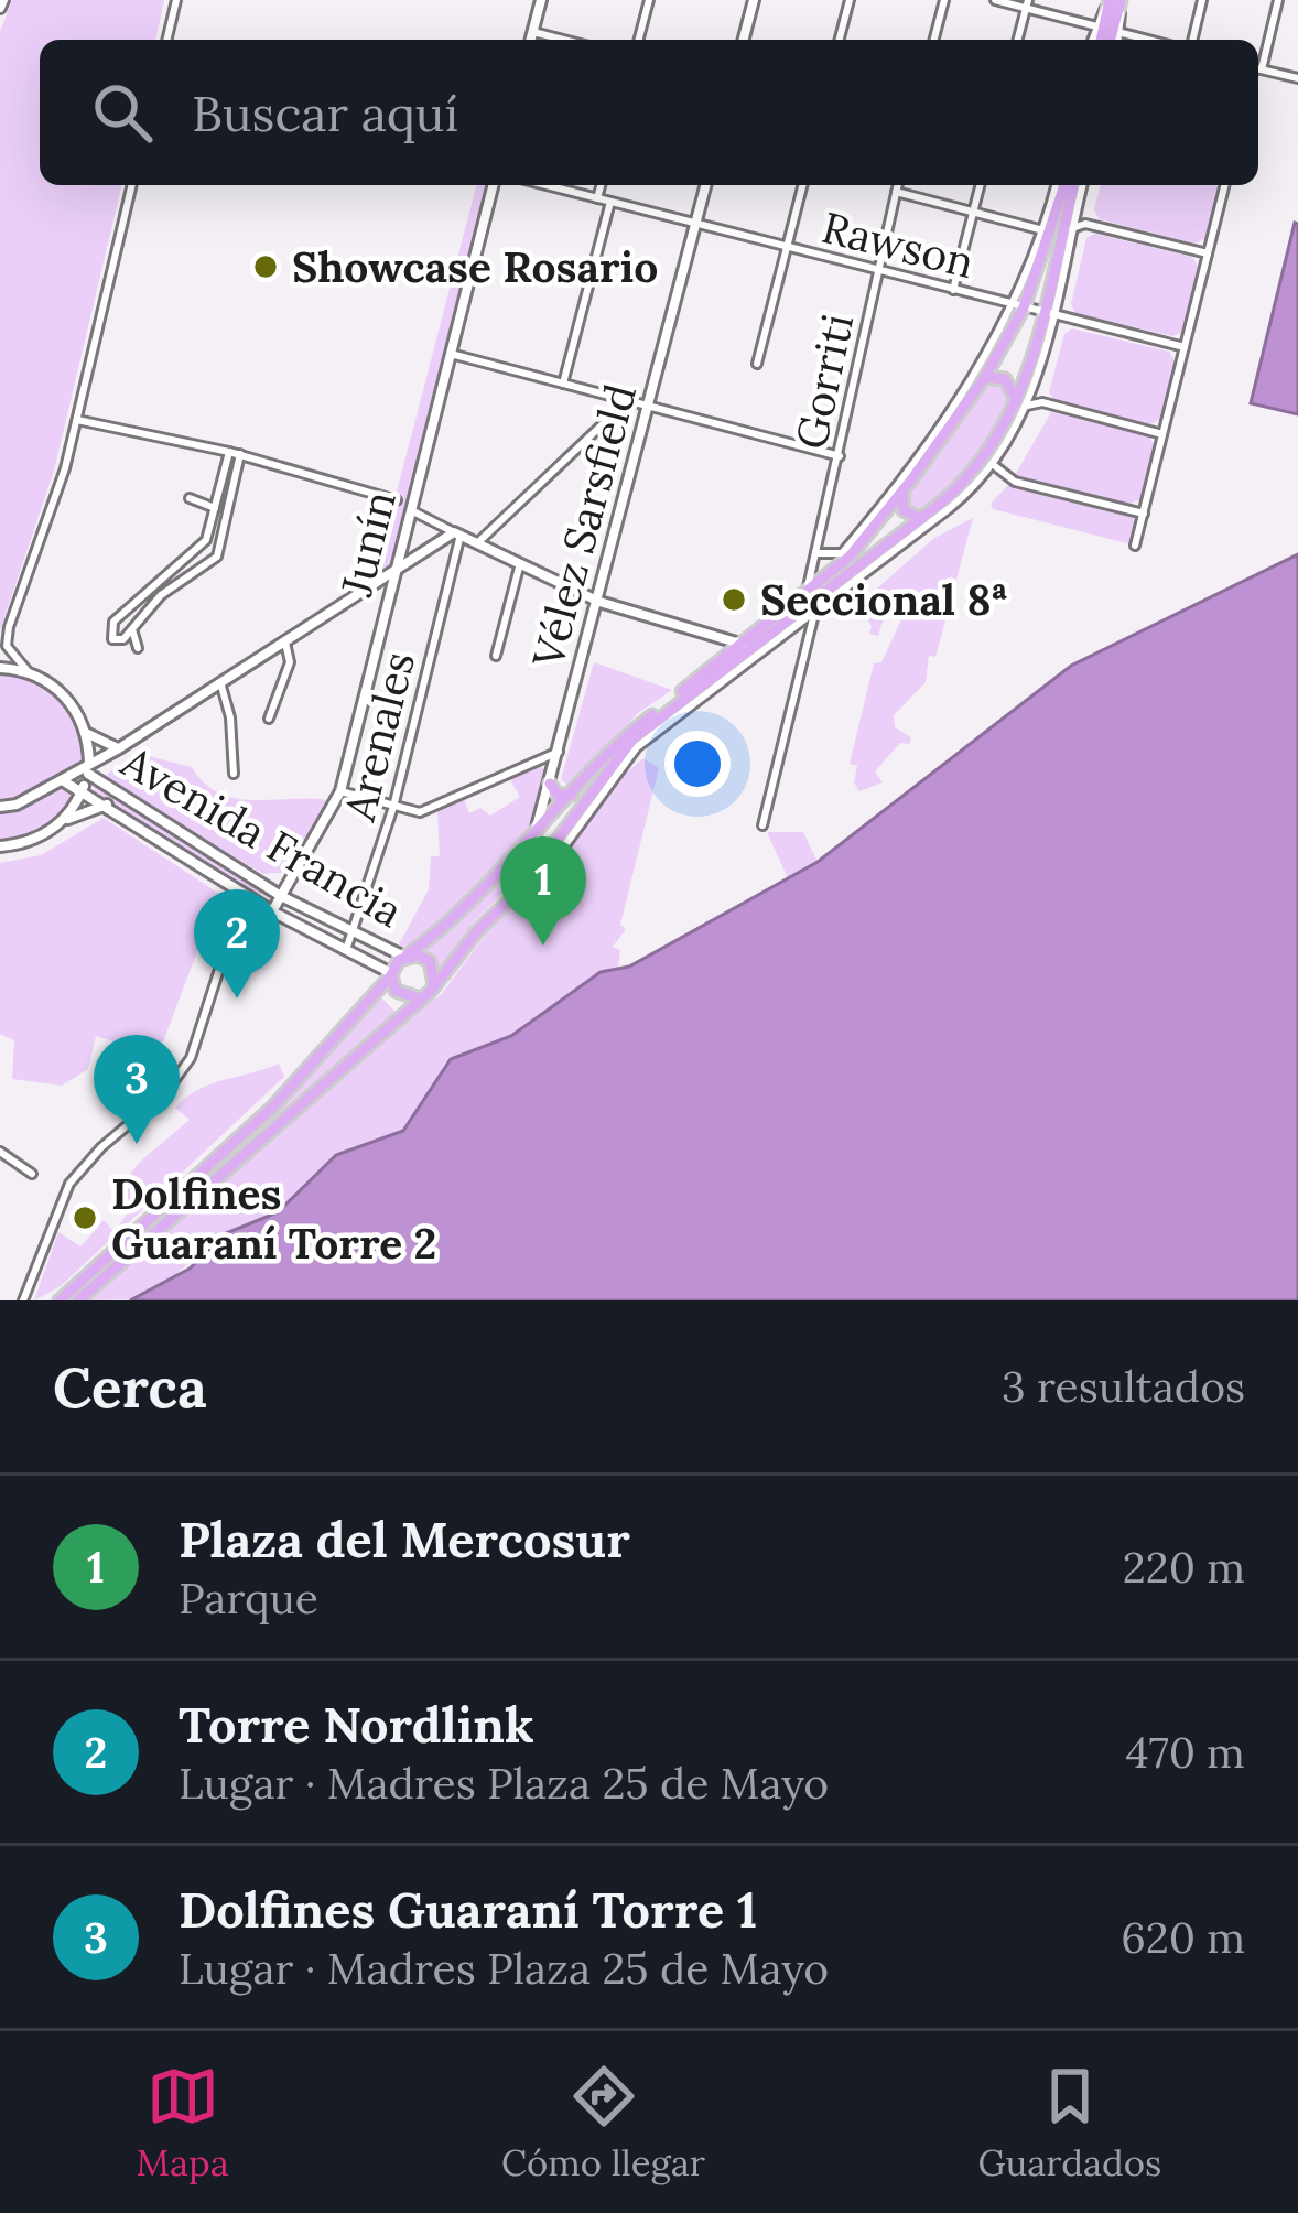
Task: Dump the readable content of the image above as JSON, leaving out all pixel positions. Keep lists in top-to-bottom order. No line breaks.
{"streets":{"main road":["Vélez Sarsfield","Junín","Avenida Francia"],"street":["Rawson","Gorriti","Arenales"]},"crossings":[["Rawson","Gorriti"],["Rawson","Vélez Sarsfield"],["Junín","Avenida Francia"],["Arenales","Avenida Francia"]],"places":["Showcase Rosario","Seccional 8ª","Dolfines Guaraní Torre 2"],"page":{"search":"Buscar aquí","pins":["1","2","3"],"heading":["Cerca","3 resultados"],"list":[{"mark":"1","name":"Plaza del Mercosur","note":"Parque","value":"220 m"},{"mark":"2","name":"Torre Nordlink","note":"Lugar · Madres Plaza 25 de Mayo","value":"470 m"},{"mark":"3","name":"Dolfines Guaraní Torre 1","note":"Lugar · Madres Plaza 25 de Mayo","value":"620 m"}],"nav":["Mapa","Cómo llegar","Guardados"]}}
